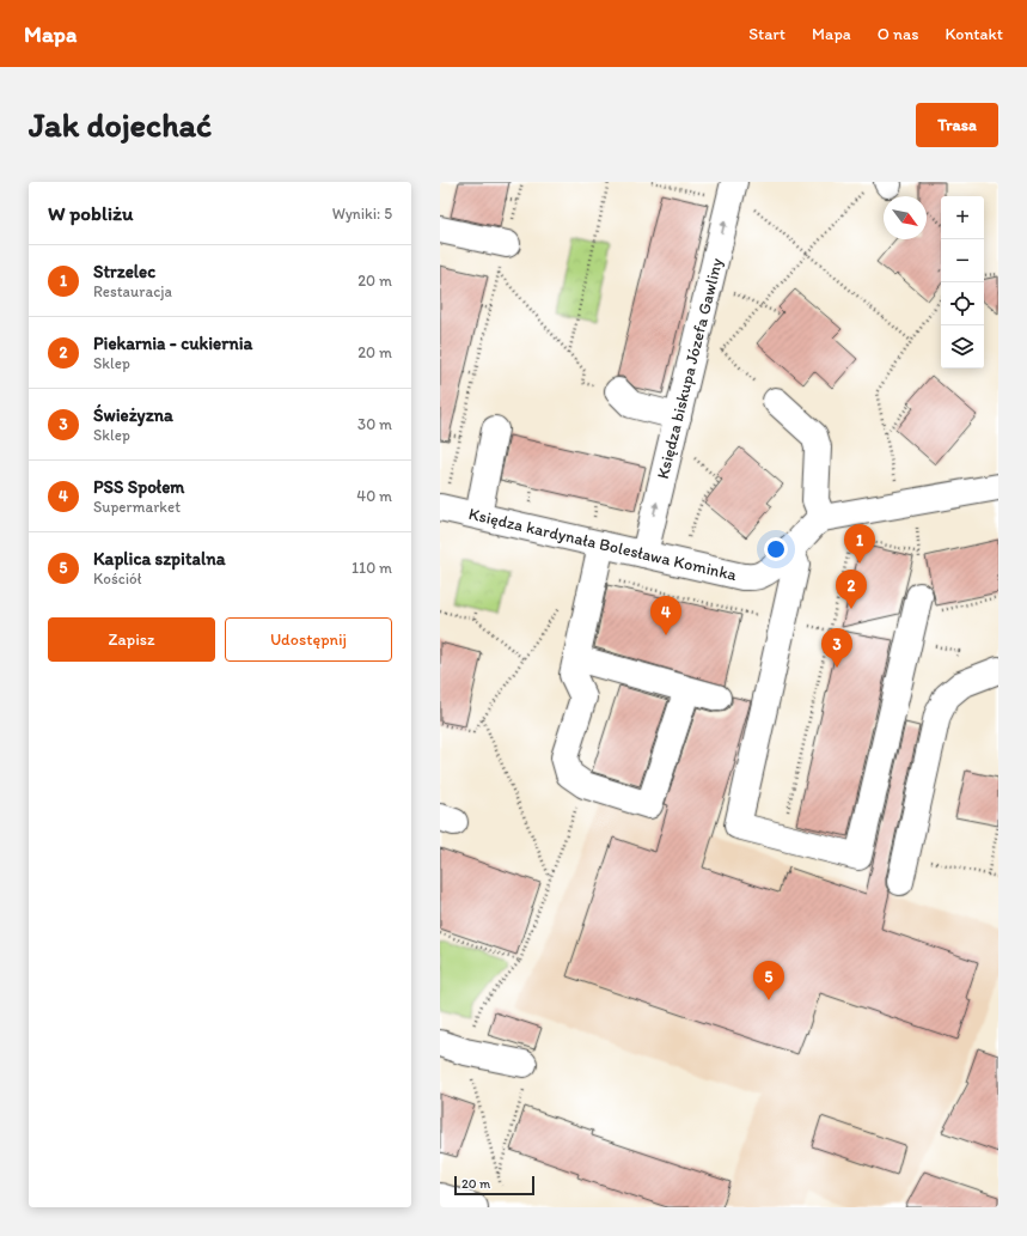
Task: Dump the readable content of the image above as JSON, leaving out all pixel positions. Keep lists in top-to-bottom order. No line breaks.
{"streets":{"street":["Księdza biskupa Józefa Gawliny","Księdza kardynała Bolesława Kominka"]},"crossings":[["Księdza biskupa Józefa Gawliny","Księdza kardynała Bolesława Kominka"]],"one_way":["Księdza biskupa Józefa Gawliny"],"scale_bar":"20 m","north":"bottom right","page":{"header":"Mapa","nav":["Start","Mapa","O nas","Kontakt"],"buttons":["Trasa",["Zapisz","Udostępnij"]],"title":"Jak dojechać","heading":["W pobliżu","Wyniki: 5"],"map_buttons":["+","−"],"list":[{"mark":"1","name":"Strzelec","note":"Restauracja","value":"20 m"},{"mark":"2","name":"Piekarnia - cukiernia","note":"Sklep","value":"20 m"},{"mark":"3","name":"Świeżyzna","note":"Sklep","value":"30 m"},{"mark":"4","name":"PSS Społem","note":"Supermarket","value":"40 m"},{"mark":"5","name":"Kaplica szpitalna","note":"Kościół","value":"110 m"}],"pins":["1","2","4","3","5"],"scale":"20 m"}}
